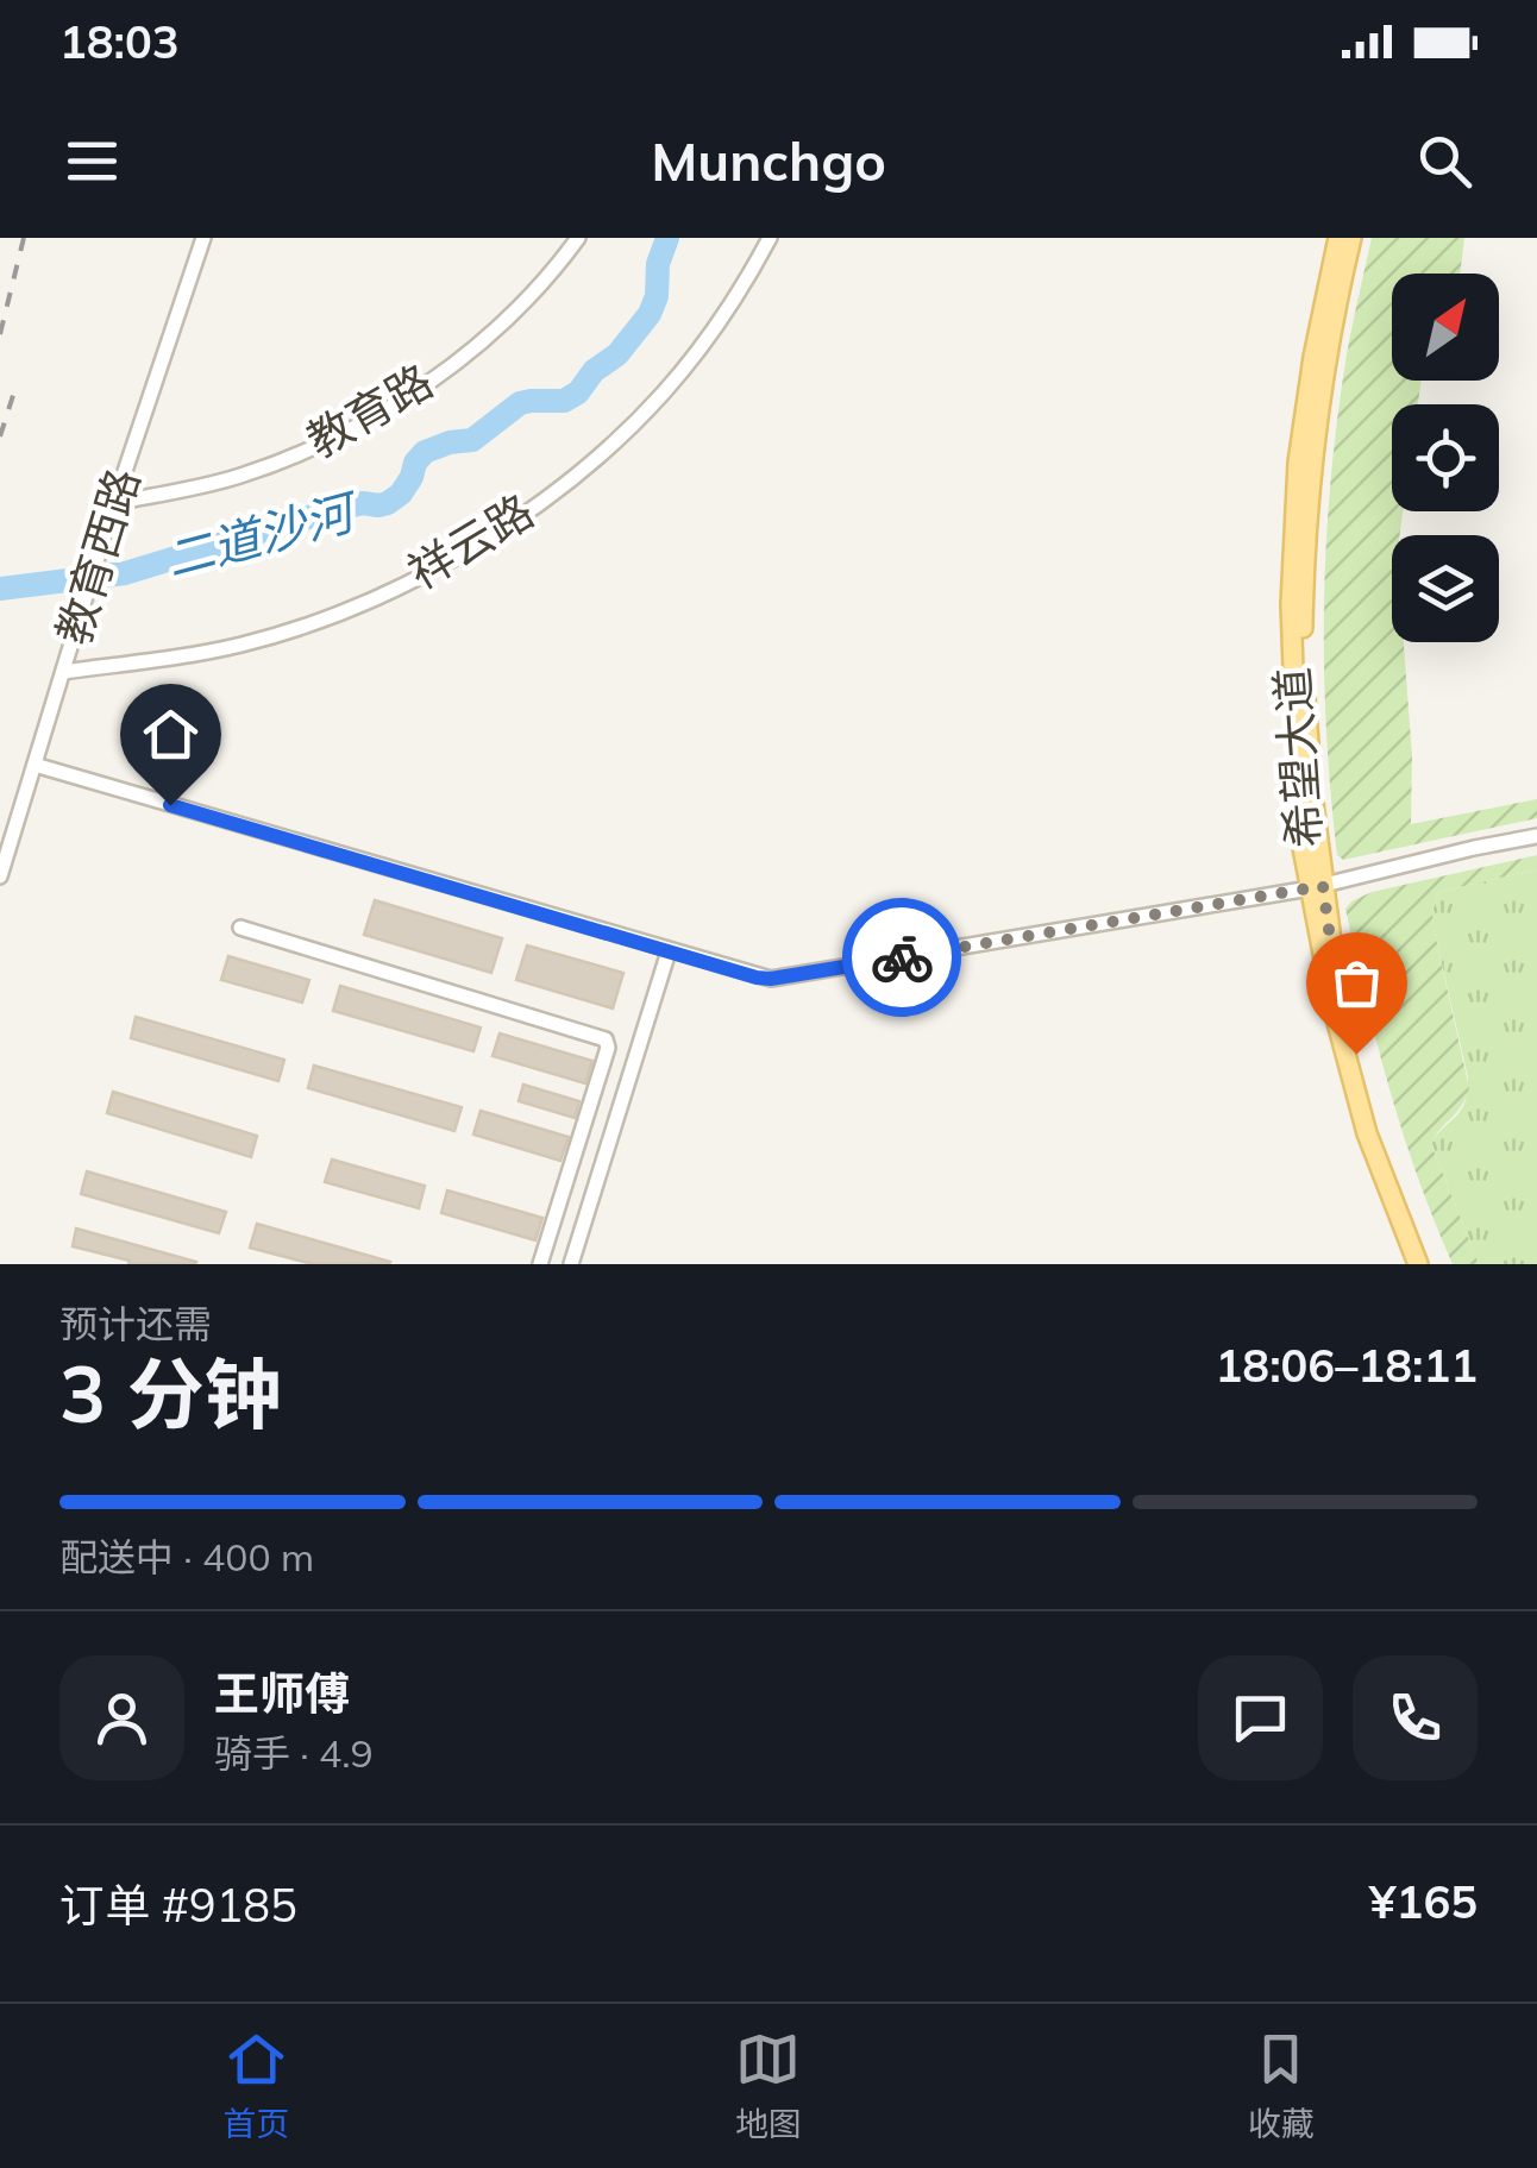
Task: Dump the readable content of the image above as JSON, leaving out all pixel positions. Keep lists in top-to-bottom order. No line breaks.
{"streets":{"main road":["希望大道"],"street":["教育路","祥云路","教育西路"]},"crossings":[["教育路","教育西路"],["祥云路","教育西路"]],"water":["二道沙河"],"north":"top right","page":{"status":"18:03","header":"Munchgo","heading":["3 分钟","预计还需","18:06–18:11"],"panel":["王师傅","骑手 · 4.9","订单 #9185","¥165"],"bar":"配送中 · 400 m","tabs":["首页","地图","收藏"]}}
